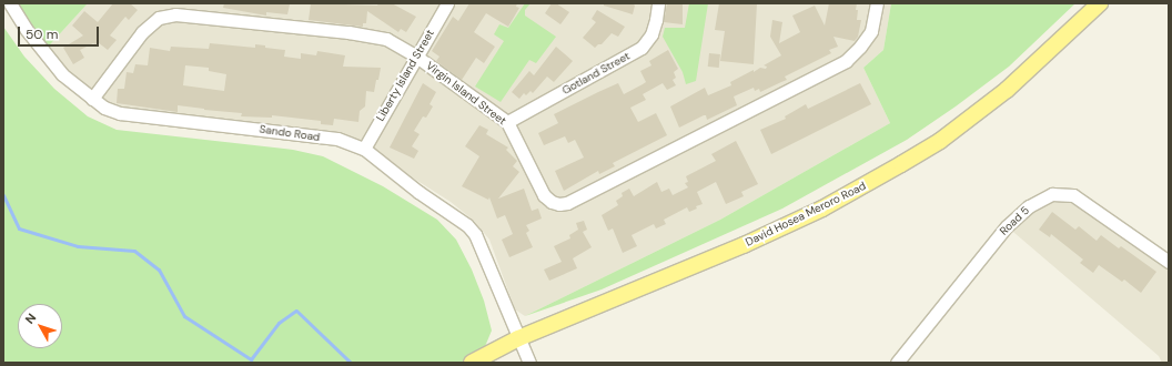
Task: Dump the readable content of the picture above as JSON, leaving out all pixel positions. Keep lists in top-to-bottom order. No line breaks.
{"streets":{"main road":["David Hosea Meroro Road"],"street":["Gotland Street","Liberty Island Street","Virgin Island Street","Sando Road","Road 5"]},"crossings":[["Gotland Street","Virgin Island Street"],["Liberty Island Street","Virgin Island Street"],["Liberty Island Street","Sando Road"],["Virgin Island Street","Sando Road"],["Sando Road","David Hosea Meroro Road"]],"scale_bar":"50 m","north":"top left"}
